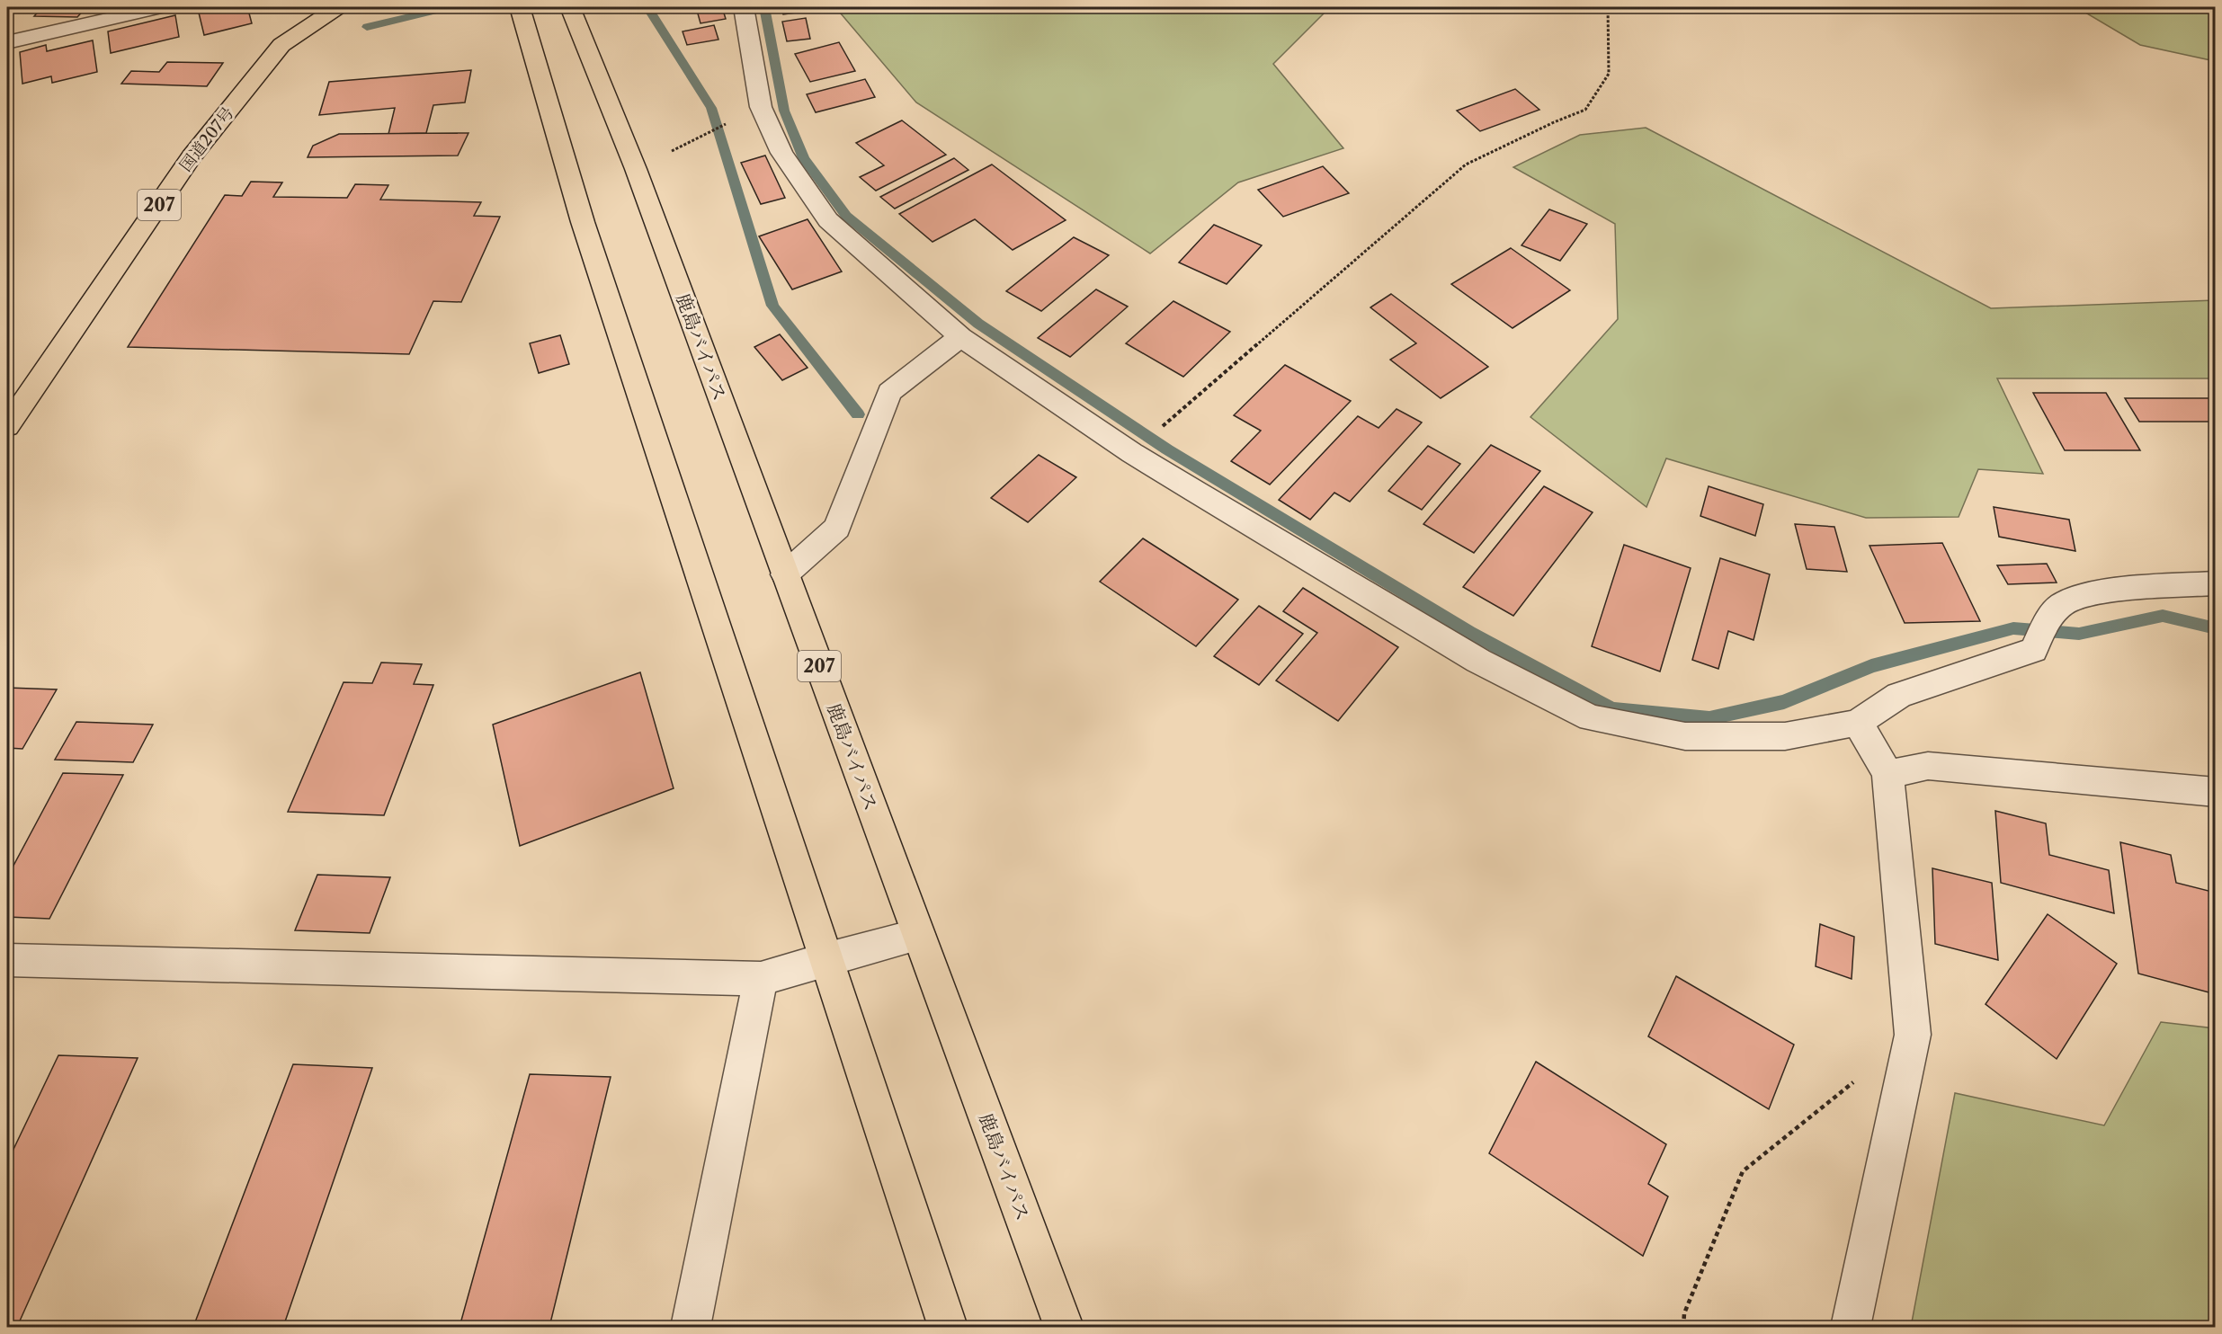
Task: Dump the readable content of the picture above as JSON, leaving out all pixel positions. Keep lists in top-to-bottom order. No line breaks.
{"streets":{"highway":["国道207号","207","鹿島バイパス"]}}
